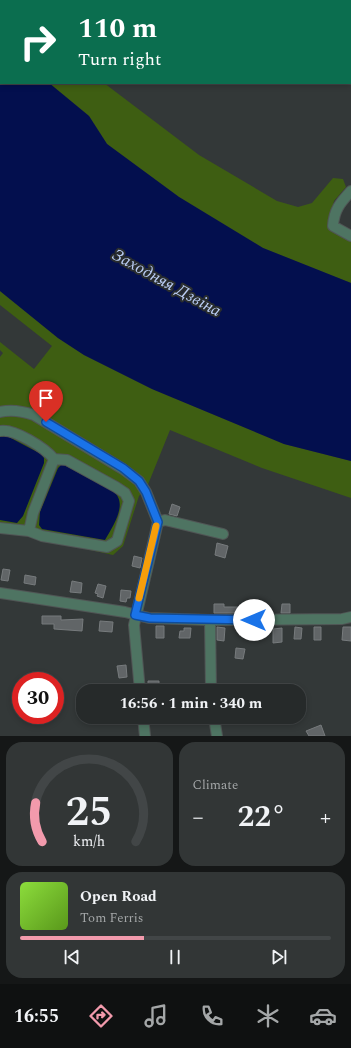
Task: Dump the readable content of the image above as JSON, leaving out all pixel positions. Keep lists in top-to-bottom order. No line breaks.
{"water":["Заходняя Дзвіна"],"page":{"turn":["110 m","Turn right"],"limit":"30","trip":"16:56 · 1 min · 340 m","tile":"Climate","heat":["−","22°","+"],"song":["Open Road","Tom Ferris"],"tabs":"16:55","gauge":["25","km/h"]}}
